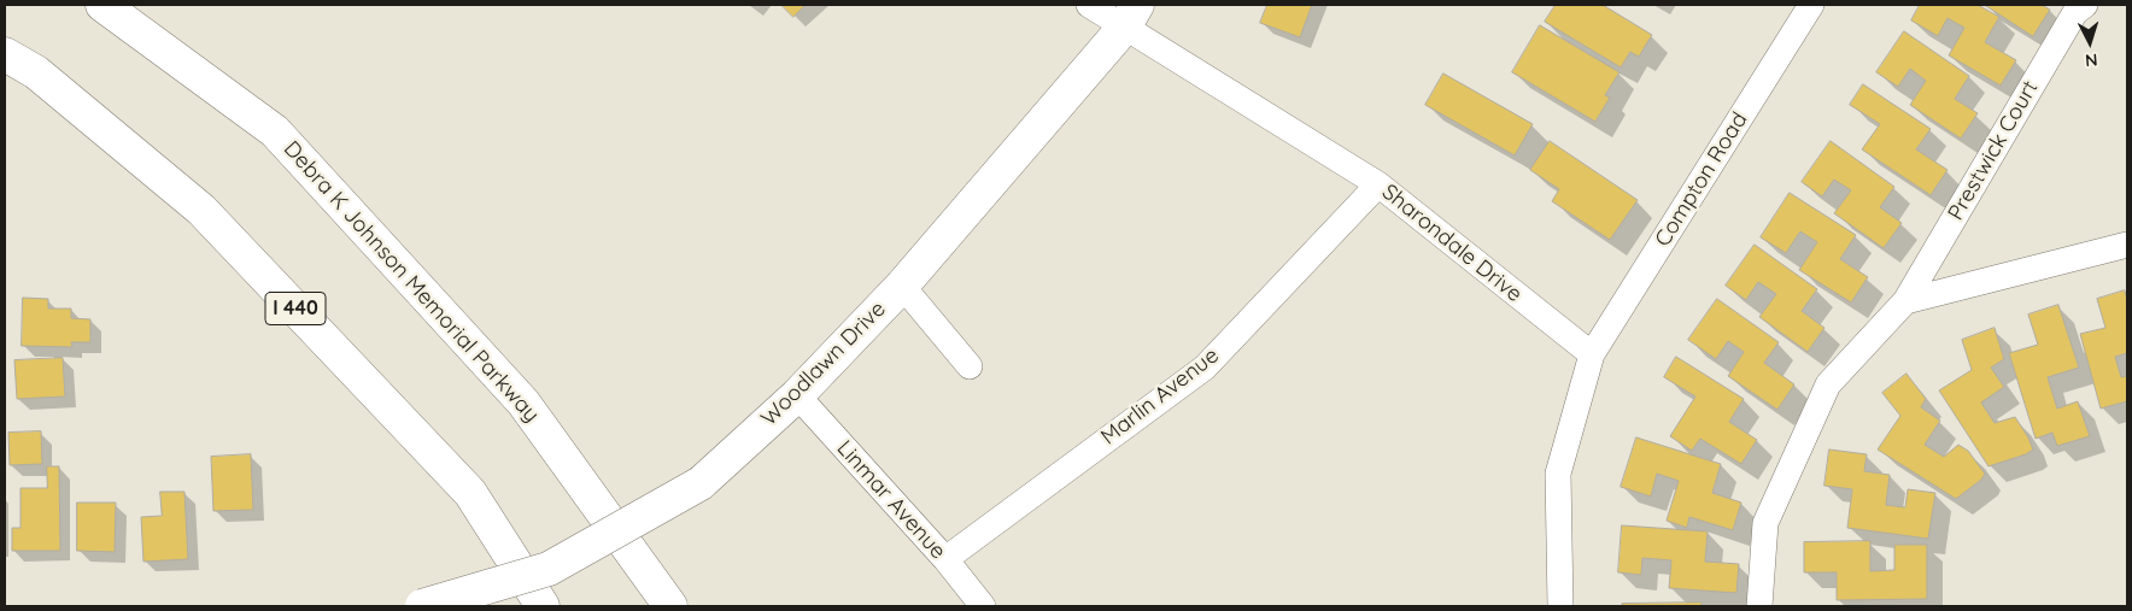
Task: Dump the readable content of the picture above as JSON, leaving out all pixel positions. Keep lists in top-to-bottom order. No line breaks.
{"streets":{"main road":["Debra K Johnson Memorial Parkway","I 440","Woodlawn Drive"],"street":["Prestwick Court","Compton Road","Sharondale Drive","Marlin Avenue","Linmar Avenue"]},"crossings":[["Compton Road","Sharondale Drive"],["Sharondale Drive","Woodlawn Drive"],["Sharondale Drive","Marlin Avenue"],["Woodlawn Drive","Linmar Avenue"],["Marlin Avenue","Linmar Avenue"]],"north":"bottom"}
